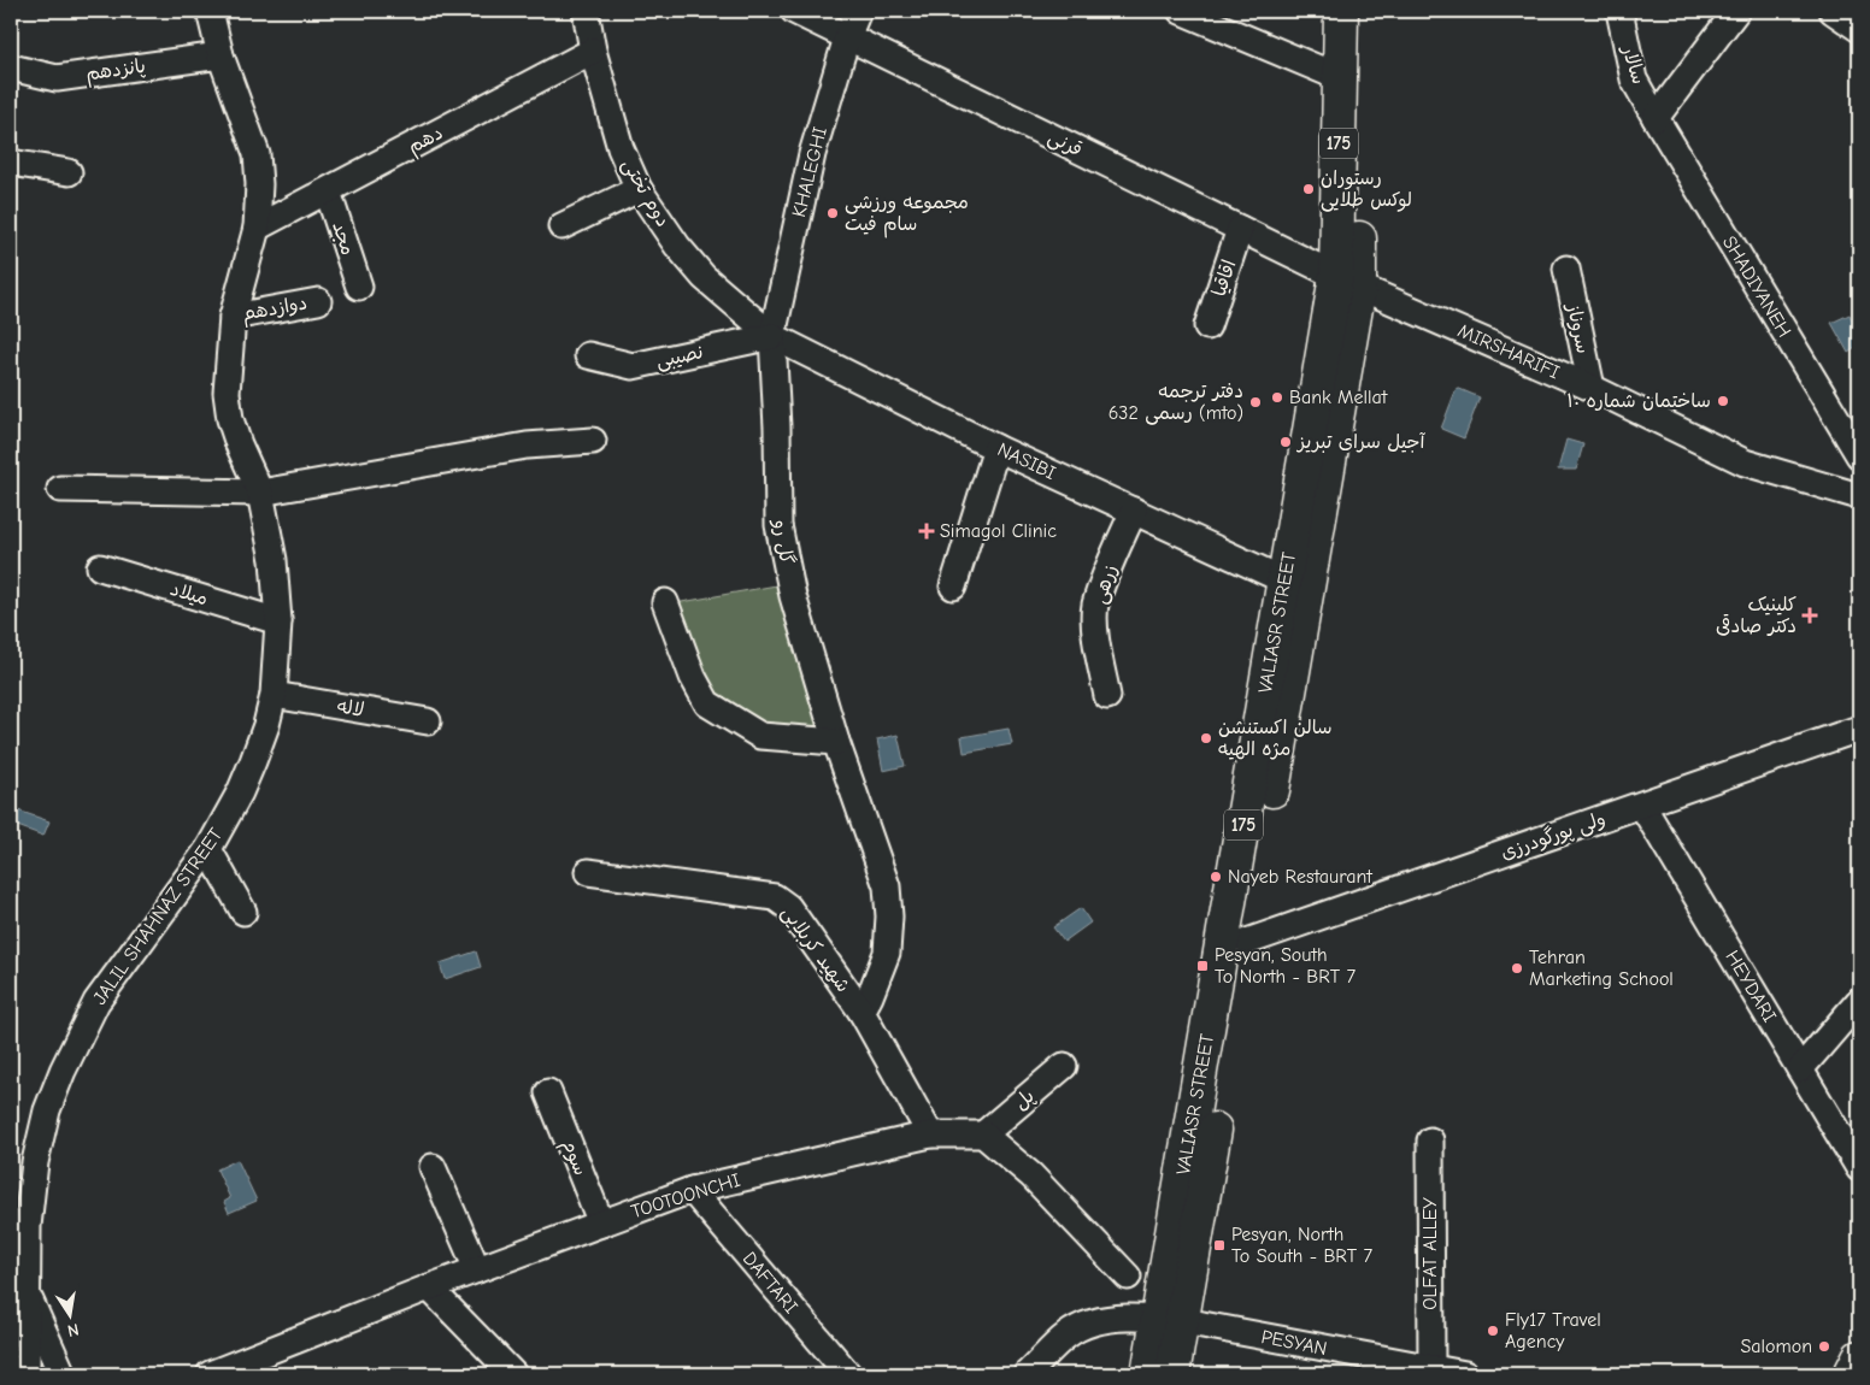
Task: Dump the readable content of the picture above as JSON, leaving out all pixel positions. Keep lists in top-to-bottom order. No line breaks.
{"streets":{"main road":["175","VALIASR STREET"],"street":["سالار","پانزدهم","دهم","قرنی","KHALEGHI","دوم تختی","مجد","اقاقیا","SHADIYANEH","دوازدهم","سروناز","MIRSHARIFI","نصیبی","NASIBI","گل رو","زرهی","میلاد","لاله","ولی پورگودرزی","JALIL SHAHNAZ STREET","شهید کربلایی","HEYDARI","پل","سوم","TOOTOONCHI","OLFAT ALLEY","DAFTARI","PESYAN"]},"crossings":[["سالار","SHADIYANEH"],["پانزدهم","JALIL SHAHNAZ STREET"],["دهم","دوم تختی"],["دهم","مجد"],["دهم","JALIL SHAHNAZ STREET"],["قرنی","KHALEGHI"],["قرنی","اقاقیا"],["قرنی","MIRSHARIFI"],["قرنی","VALIASR STREET"],["KHALEGHI","دوم تختی"],["KHALEGHI","نصیبی"],["KHALEGHI","NASIBI"],["KHALEGHI","گل رو"],["دوم تختی","نصیبی"],["دوم تختی","NASIBI"],["دوم تختی","گل رو"],["دوازدهم","JALIL SHAHNAZ STREET"],["سروناز","MIRSHARIFI"],["MIRSHARIFI","VALIASR STREET"],["نصیبی","NASIBI"],["نصیبی","گل رو"],["NASIBI","گل رو"],["NASIBI","زرهی"],["NASIBI","VALIASR STREET"],["گل رو","شهید کربلایی"],["میلاد","JALIL SHAHNAZ STREET"],["VALIASR STREET","ولی پورگودرزی"],["VALIASR STREET","PESYAN"],["لاله","JALIL SHAHNAZ STREET"],["ولی پورگودرزی","HEYDARI"],["شهید کربلایی","TOOTOONCHI"],["پل","TOOTOONCHI"],["سوم","TOOTOONCHI"],["TOOTOONCHI","DAFTARI"],["OLFAT ALLEY","PESYAN"]],"places":{"other":["رستوران لوکس طلایی","مجموعه ورزشی سام فیت","Bank Mellat","ساختمان شماره ۱۰","دفتر ترجمه رسمی 632 (mto)","آجیل سرای تبریز","سالن اکستنشن مژه الهیه","Nayeb Restaurant","Tehran Marketing School","Fly17 Travel Agency","Salomon"],"health":["Simagol Clinic","کلینیک دکتر صادقی"],"transit":["Pesyan, South To North - BRT 7","Pesyan, North To South - BRT 7"]},"north":"bottom"}
